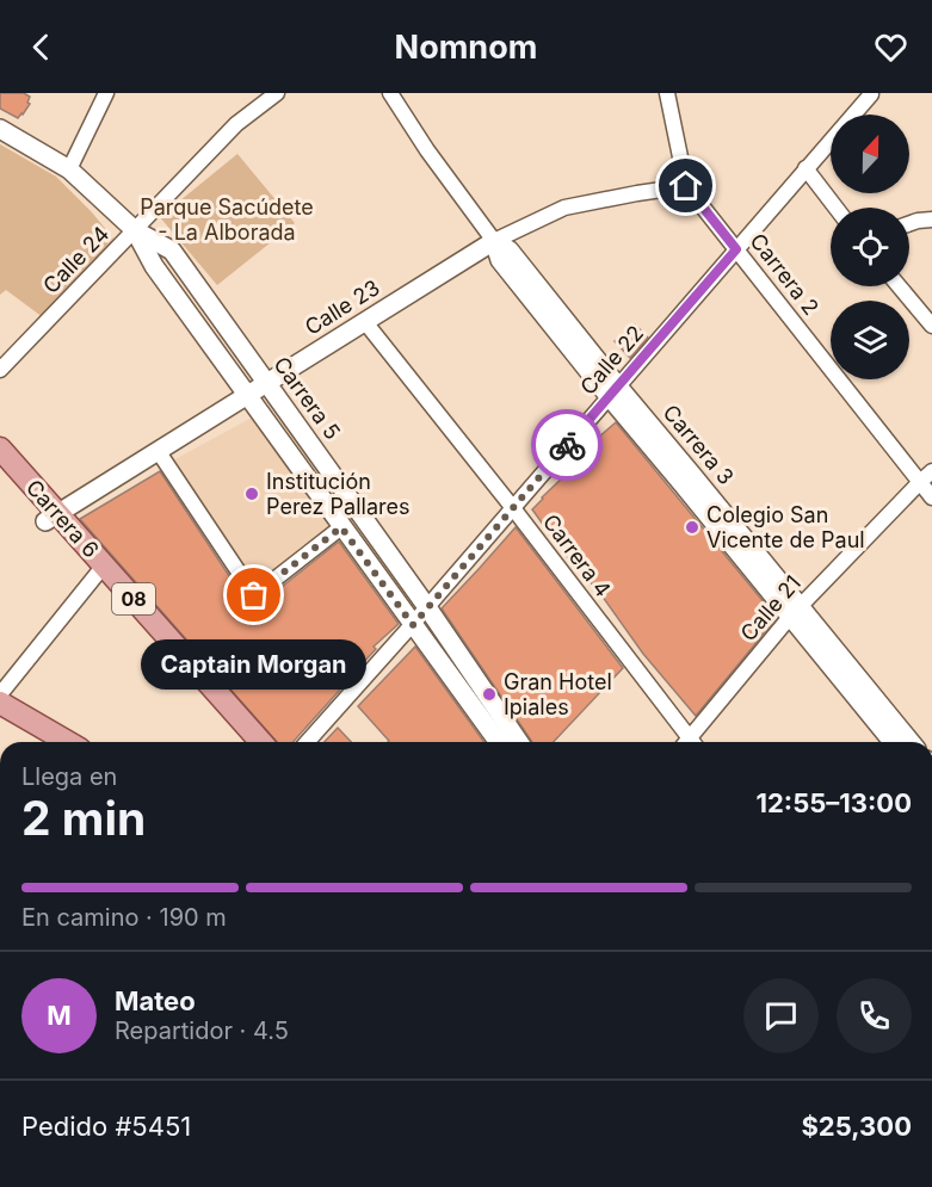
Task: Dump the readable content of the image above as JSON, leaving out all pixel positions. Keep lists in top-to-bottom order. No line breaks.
{"streets":{"main road":["Carrera 6","08"],"street":["Calle 24","Carrera 2","Calle 23","Calle 22","Carrera 5","Carrera 3","Carrera 4","Calle 21"]},"crossings":[["Calle 24","Carrera 5"],["Carrera 2","Calle 23"],["Carrera 2","Calle 22"],["Carrera 2","Calle 21"],["Calle 23","Carrera 5"],["Calle 23","Carrera 3"],["Calle 23","Carrera 6"],["Calle 23","Carrera 4"],["Calle 22","Carrera 5"],["Calle 22","Carrera 3"],["Calle 22","Carrera 4"],["Carrera 3","Calle 21"]],"parks":["Parque Sacúdete - La Alborada"],"places":["Institución Perez Pallares","Colegio San Vicente de Paul","Captain Morgan","Gran Hotel Ipiales"],"north":"top","page":{"header":"Nomnom","bubble":"Captain Morgan","heading":["2 min","Llega en","12:55–13:00"],"panel":["Mateo","Repartidor · 4.5","Pedido #5451","$25,300"],"bar":"En camino · 190 m","round":"M"}}
